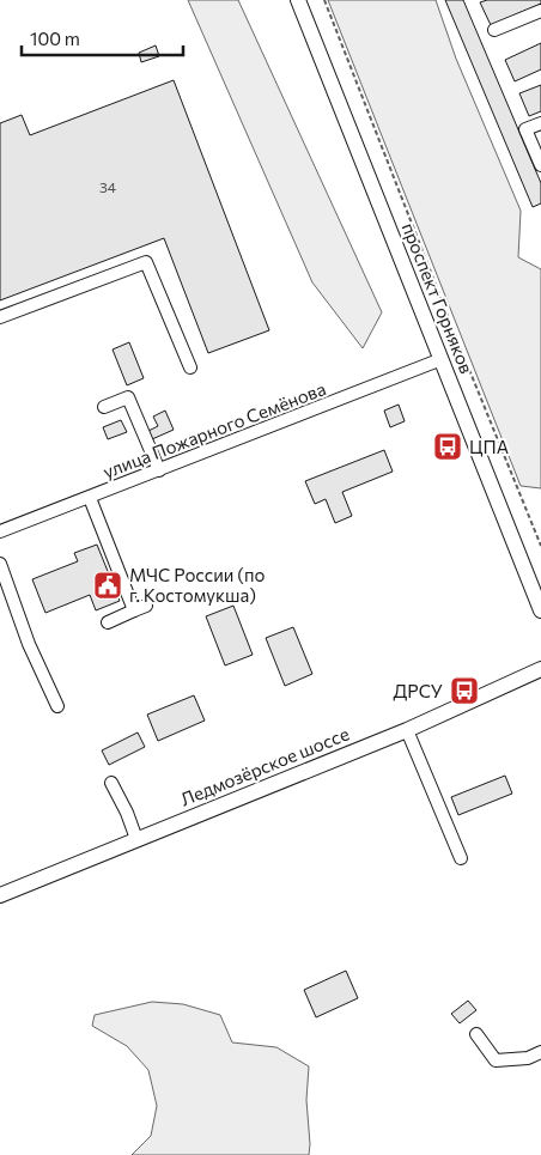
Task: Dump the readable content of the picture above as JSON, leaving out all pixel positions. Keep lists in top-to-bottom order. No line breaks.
{"streets":{"main road":["проспект Горняков","Ледмозёрское шоссе"],"street":["улица Пожарного Семёнова"]},"crossings":[["проспект Горняков","улица Пожарного Семёнова"]],"places":{"bus stop":["ЦПА","ДРСУ"],"public building":["МЧС России (по г. Костомукша)"]},"house_numbers":["34"],"scale_bar":"100 m"}
